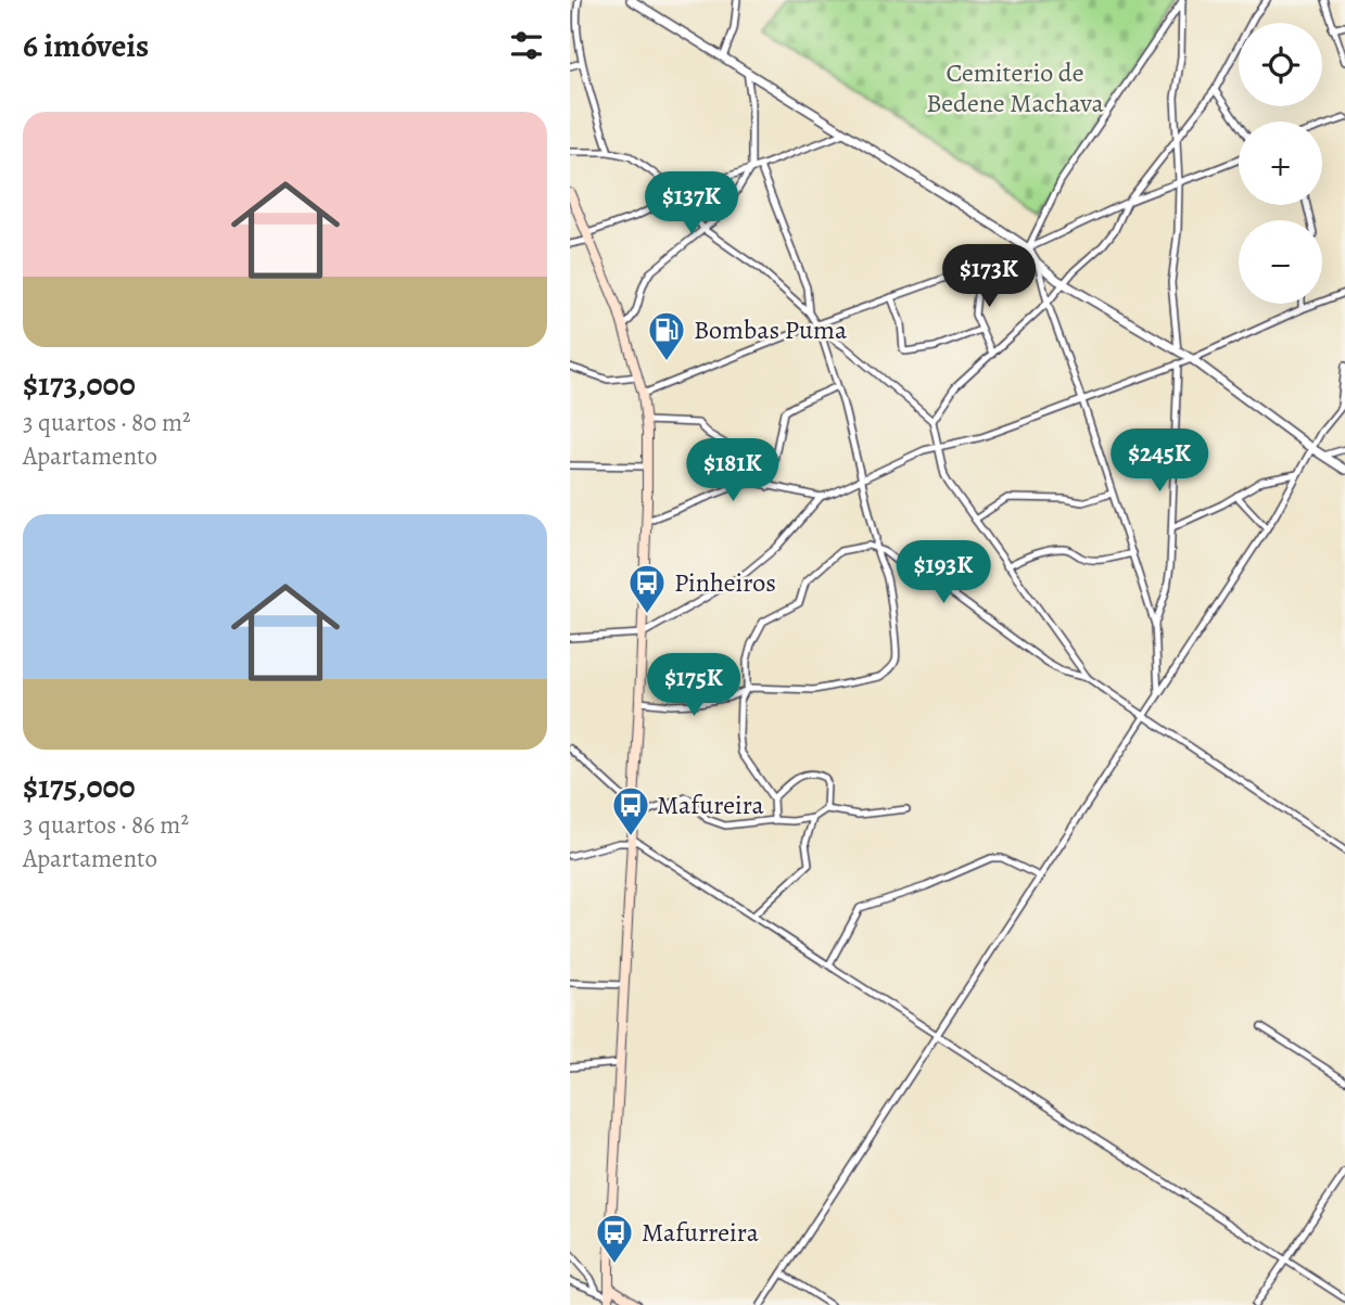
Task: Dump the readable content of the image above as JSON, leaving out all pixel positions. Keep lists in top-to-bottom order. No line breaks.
{"parks":["Cemiterio de Bedene Machava"],"places":{"fuel station":["Bombas Puma"],"bus stop":["Pinheiros","Mafureira","Mafurreira"]},"page":{"heading":"6 imóveis","map_buttons":["+","−"],"list":[{"name":"$173,000","note":"3 quartos · 80 m² · Apartamento"},{"name":"$175,000","note":"3 quartos · 86 m² · Apartamento"}],"price":["$137K","$173K","$245K","$181K","$193K","$175K"]}}
